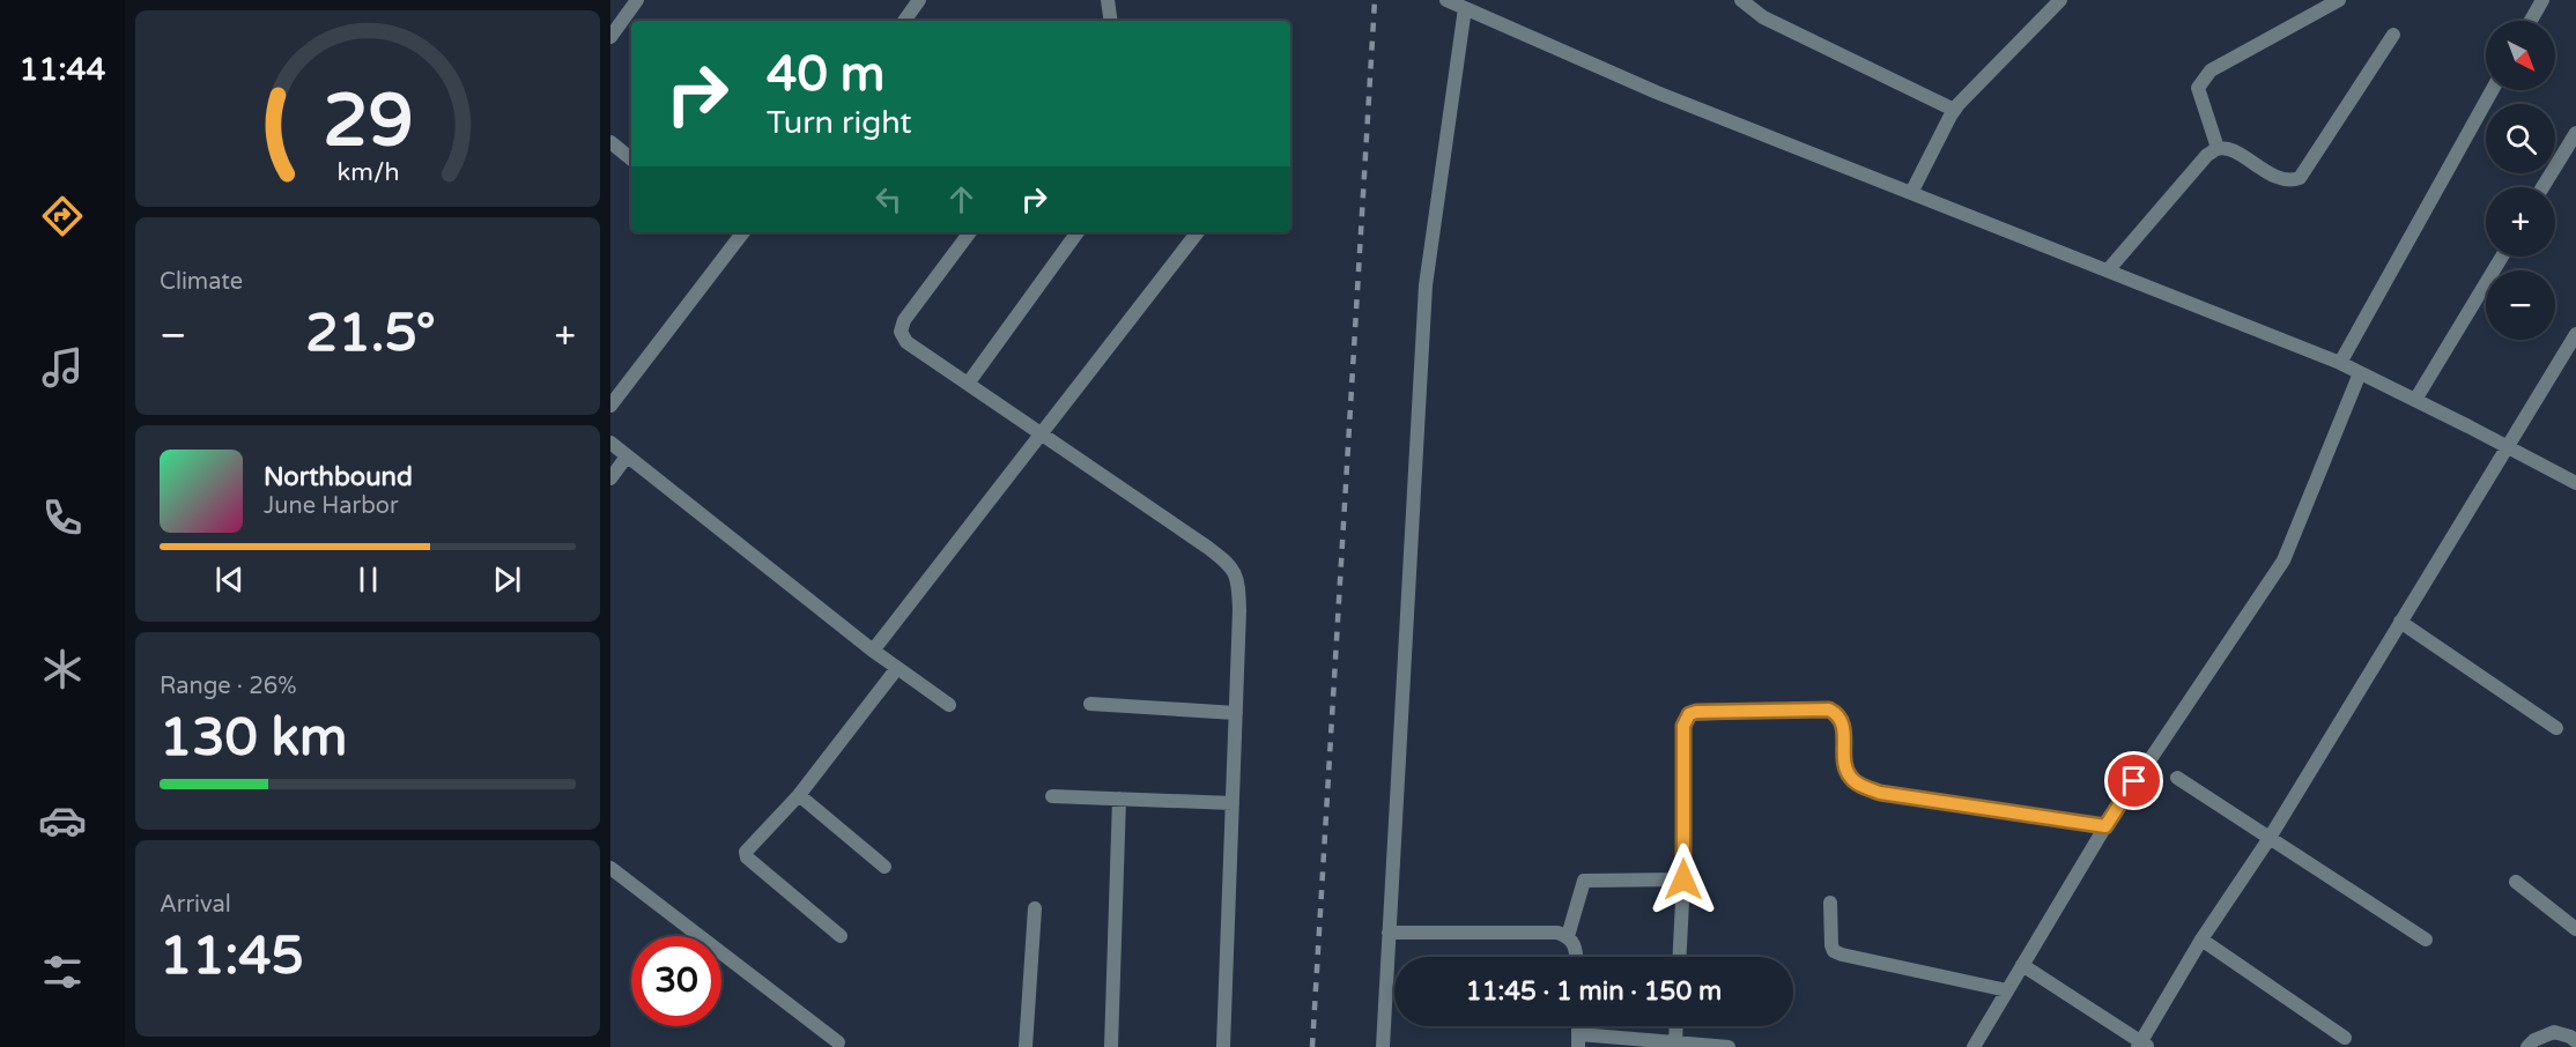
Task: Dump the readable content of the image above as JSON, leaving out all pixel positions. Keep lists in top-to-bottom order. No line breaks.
{"north":"bottom right","page":{"tabs":"11:44","map_buttons":["+","−"],"turn":["40 m","Turn right"],"tile":["Climate",["Range · 26%","130 km"],["Arrival","11:45"]],"heat":["−","21.5°","+"],"song":["Northbound","June Harbor"],"limit":"30","trip":"11:45 · 1 min · 150 m","gauge":["29","km/h"]}}
